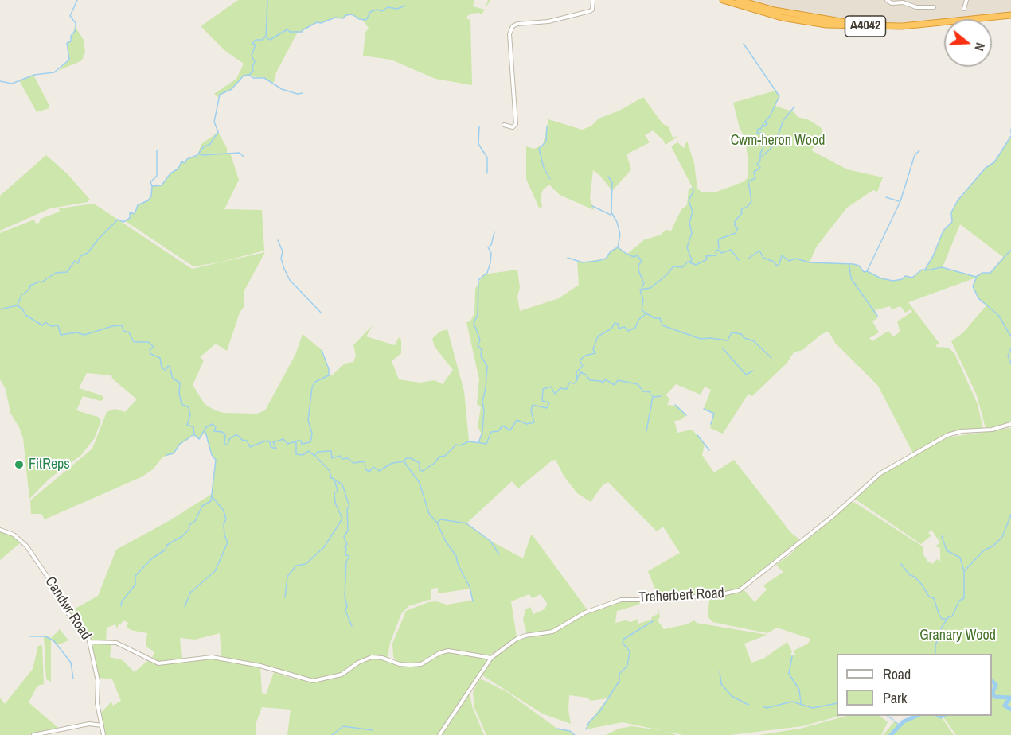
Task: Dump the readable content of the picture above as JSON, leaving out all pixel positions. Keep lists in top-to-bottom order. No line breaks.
{"streets":{"highway":["A4042"],"street":["Treherbert Road","Candwr Road"]},"parks":["Cwm-heron Wood","Granary Wood"],"places":["FitReps"],"legend":["Road","Park"],"north":"right"}
